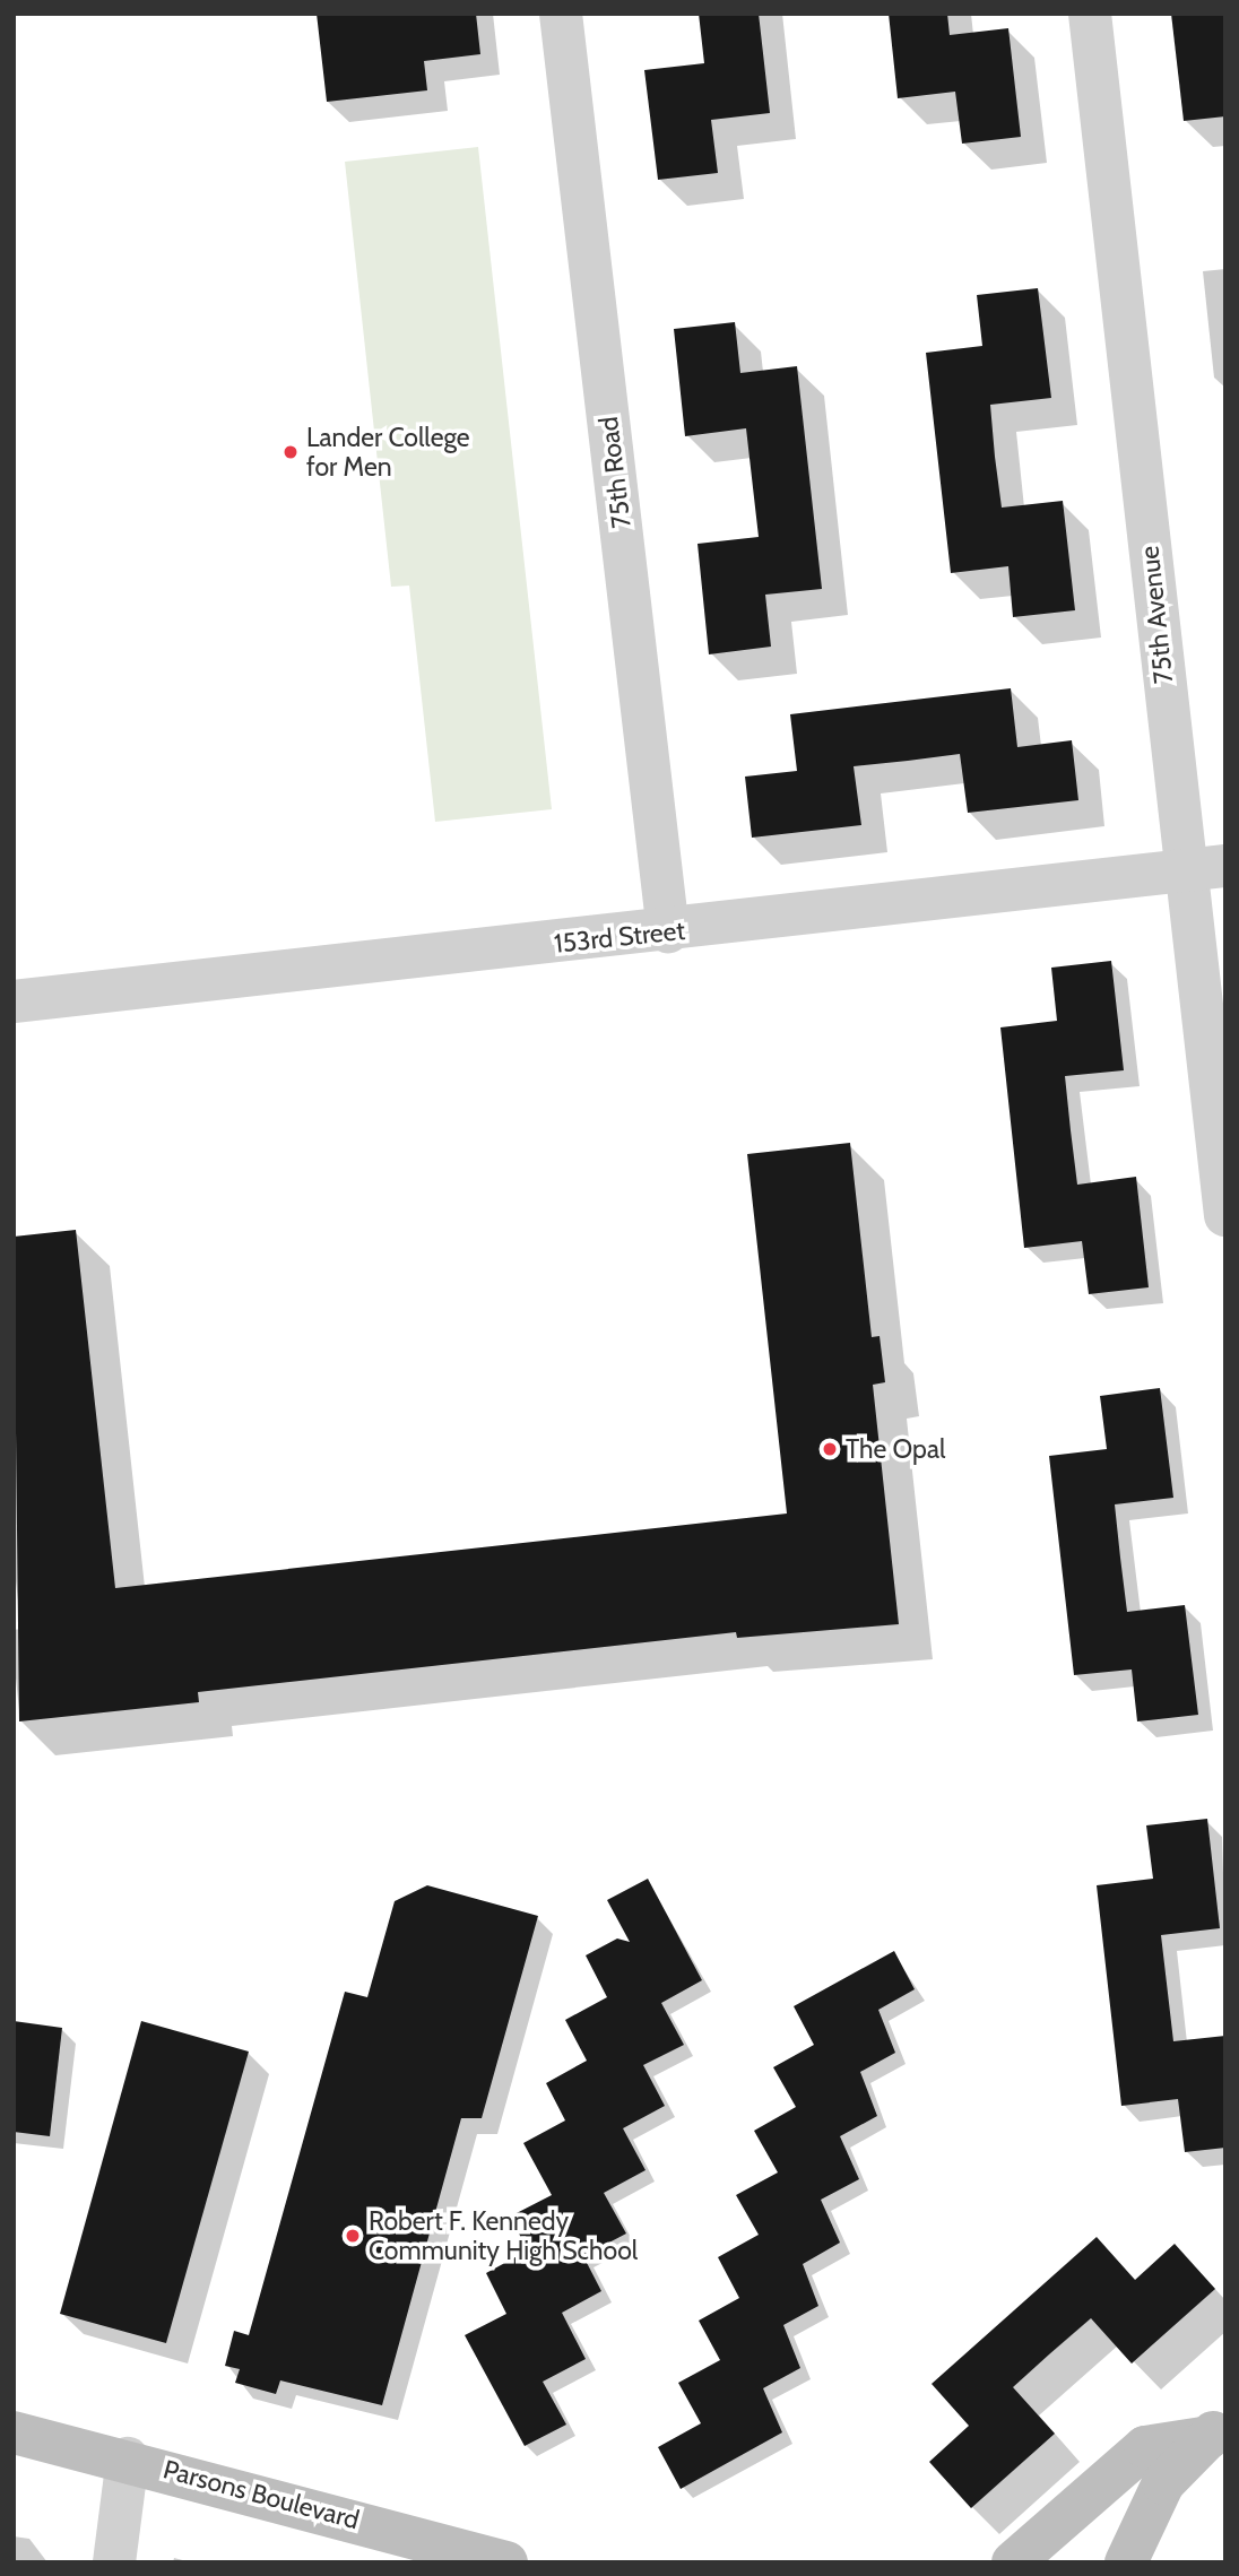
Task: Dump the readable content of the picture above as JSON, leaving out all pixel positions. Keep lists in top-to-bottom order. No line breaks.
{"streets":{"main road":["Parsons Boulevard"],"street":["75th Road","75th Avenue","153rd Street"]},"crossings":[["75th Road","153rd Street"],["75th Avenue","153rd Street"]],"places":["Lander College for Men","The Opal","Robert F. Kennedy Community High School"]}
